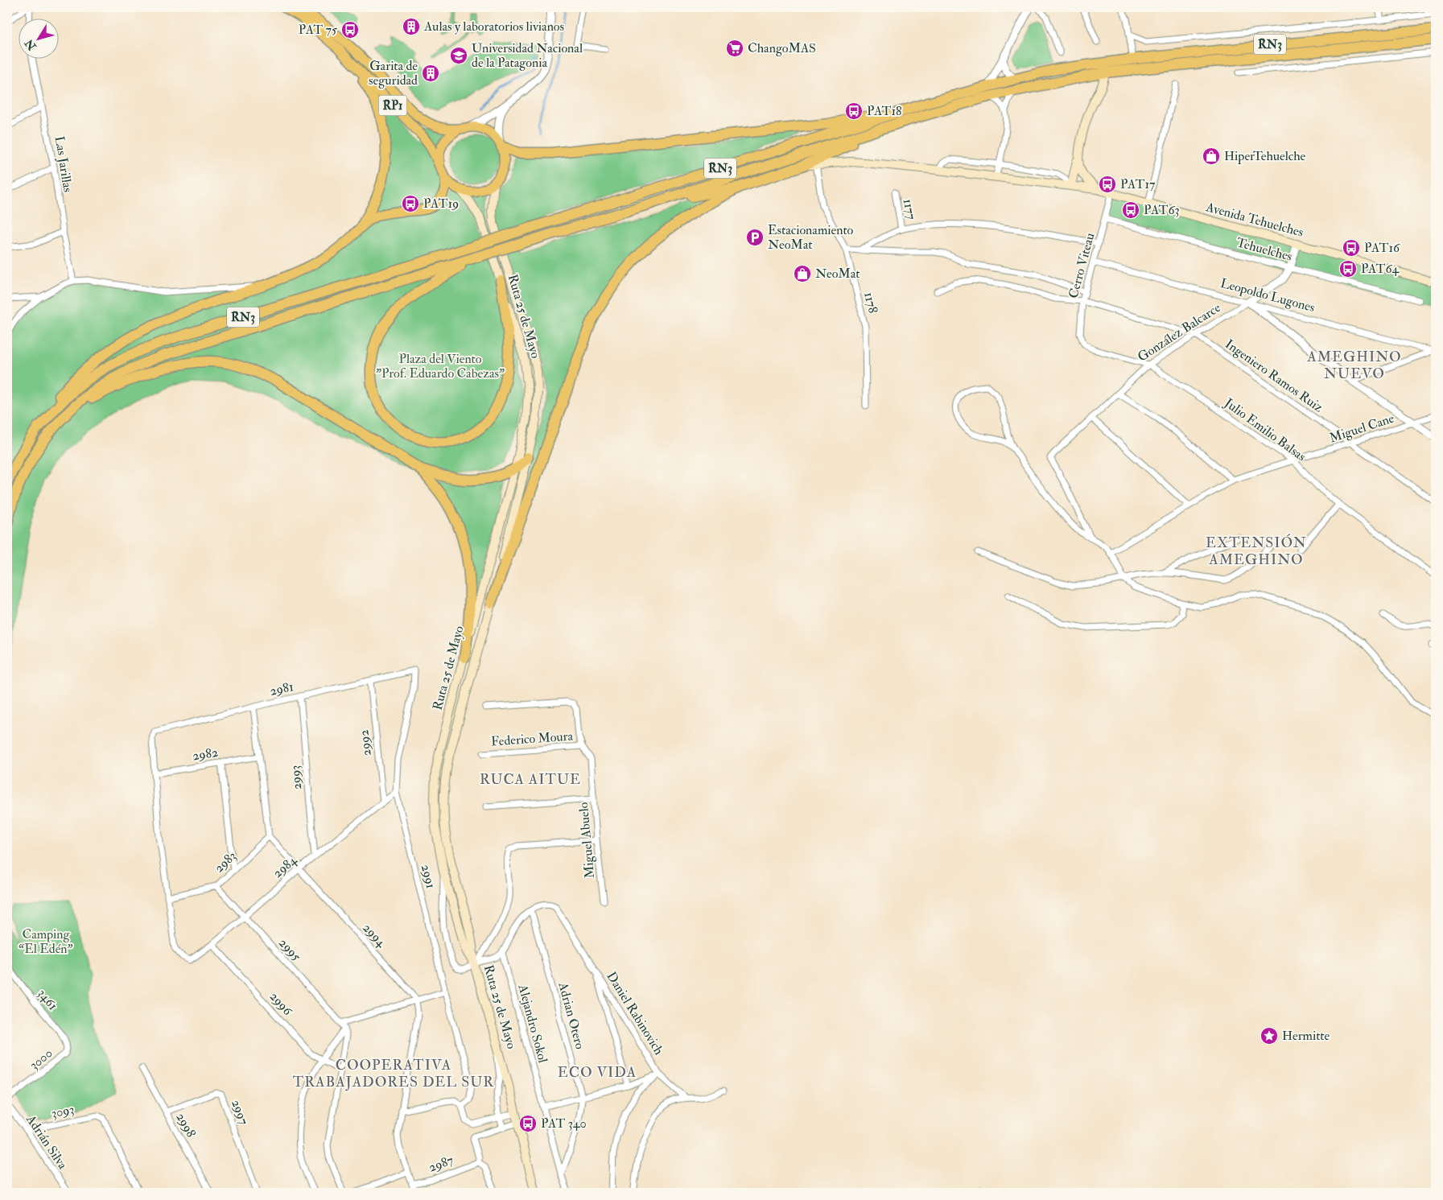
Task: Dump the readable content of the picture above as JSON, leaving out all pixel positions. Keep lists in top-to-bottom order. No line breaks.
{"streets":{"highway":["RN3"],"main road":["RP1","Avenida Tehuelches","Ruta 25 de Mayo"],"street":["Las Jarillas","1177","Tehuelches","Cerro Viteau","Leopoldo Lugones","1178","González Balcarce","Ingeniero Ramos Ruiz","Miguel Cane","Julio Emilio Balsas","2981","Federico Moura","2992","2982","2993","Miguel Abuelo","2983","2984","2991","2994","2995","3461","2996","Daniel Rabinovich","Adrian Otero","Alejandro Sokol","3000","3093","2997","2998","Adrián Silva","2987"]},"crossings":[["RP1","Ruta 25 de Mayo"],["Avenida Tehuelches","Cerro Viteau"],["Avenida Tehuelches","1178"],["Avenida Tehuelches","González Balcarce"],["Tehuelches","Cerro Viteau"],["Tehuelches","González Balcarce"],["Cerro Viteau","Leopoldo Lugones"],["Cerro Viteau","Ingeniero Ramos Ruiz"],["Cerro Viteau","Julio Emilio Balsas"],["Leopoldo Lugones","González Balcarce"],["González Balcarce","Ingeniero Ramos Ruiz"],["González Balcarce","Julio Emilio Balsas"],["Ingeniero Ramos Ruiz","Miguel Cane"],["Miguel Cane","Julio Emilio Balsas"],["2981","2992"],["2981","2982"],["2981","2993"],["2981","2991"],["Federico Moura","Miguel Abuelo"],["2992","2984"],["2993","2984"],["2983","2984"],["2983","2994"],["2983","2995"],["2984","2991"],["2984","2994"],["2984","2995"],["2984","2996"],["2995","2996"],["3461","3000"],["Daniel Rabinovich","Adrian Otero"],["Adrian Otero","Alejandro Sokol"],["3093","Adrián Silva"],["2997","2998"]],"districts":["AMEGHINO NUEVO","EXTENSIÓN AMEGHINO","RUCA AITUE","COOPERATIVA TRABAJADORES DEL SUR","ECO VIDA"],"parks":["Plaza del Viento \"Prof. Eduardo Cabezas\"","Camping “El Edén”"],"places":{"building":["Aulas y laboratorios livianos","Garita de seguridad"],"bus stop":["PAT 75","PAT18","PAT17","PAT19","PAT63","PAT16","PAT64","PAT 340"],"supermarket":["ChangoMAS"],"school or university":["Universidad Nacional de la Patagonia"],"shop":["HiperTehuelche","NeoMat"],"parking":["Estacionamiento NeoMat"],"place":["Hermitte"]},"north":"bottom left"}
